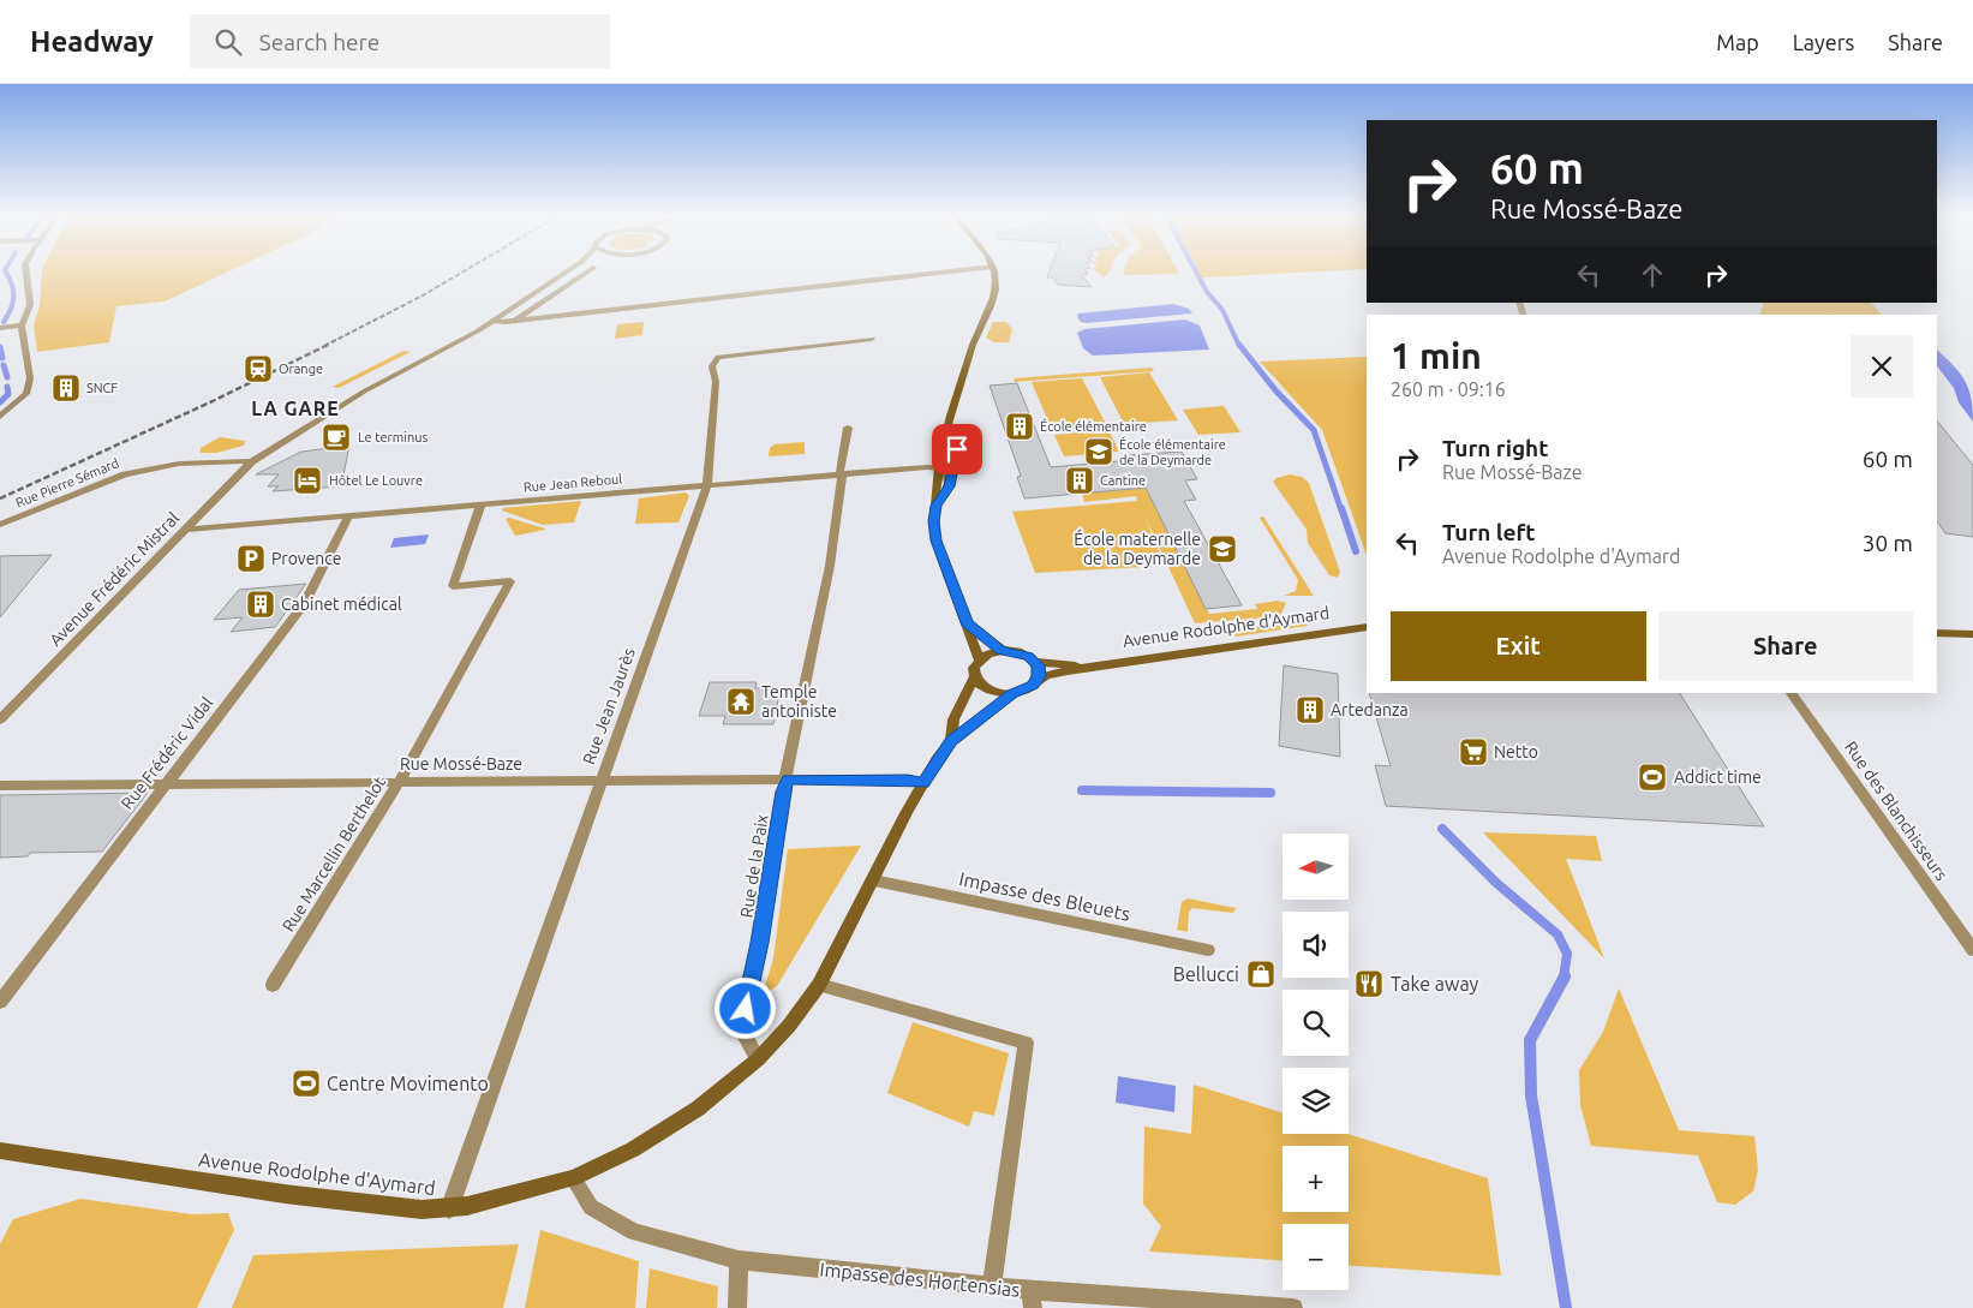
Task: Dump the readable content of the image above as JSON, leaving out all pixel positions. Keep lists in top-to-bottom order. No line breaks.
{"streets":{"street":["Rue Pierre Sémard","Rue Jean Reboul","Avenue Frédéric Mistral","Avenue Rodolphe d'Aymard","Rue Jean Jaurès","Rue Frédéric Vidal","Rue Mossé-Baze","Rue des Blanchisseurs","Rue Marcellin Berthelot","Rue de la Paix","Impasse des Bleuets","Impasse des Hortensias"]},"crossings":[["Rue Pierre Sémard","Avenue Frédéric Mistral"],["Rue Jean Reboul","Avenue Frédéric Mistral"],["Rue Jean Reboul","Rue Jean Jaurès"],["Rue Jean Reboul","Rue Frédéric Vidal"],["Rue Jean Reboul","Rue Marcellin Berthelot"],["Rue Jean Reboul","Rue de la Paix"],["Avenue Rodolphe d'Aymard","Rue Jean Jaurès"],["Avenue Rodolphe d'Aymard","Rue Mossé-Baze"],["Avenue Rodolphe d'Aymard","Rue de la Paix"],["Avenue Rodolphe d'Aymard","Impasse des Bleuets"],["Avenue Rodolphe d'Aymard","Impasse des Hortensias"],["Rue Jean Jaurès","Rue Mossé-Baze"],["Rue Frédéric Vidal","Rue Mossé-Baze"],["Rue Mossé-Baze","Rue Marcellin Berthelot"],["Rue Mossé-Baze","Rue de la Paix"]],"districts":["LA GARE"],"places":{"station":["Orange"],"building":["SNCF","École élémentaire","Cantine","Cabinet médical","Artedanza"],"cafe":["Le terminus"],"school or university":["École élémentaire de la Deymarde","École maternelle de la Deymarde"],"hotel":["Hôtel Le Louvre"],"parking":["Provence"],"temple":["Temple antoiniste"],"supermarket":["Netto"],"sports":["Addict time","Centre Movimento"],"shop":["Bellucci"],"restaurant":["Take away"]},"north":"left","page":{"header":"Headway","search":"Search here","nav":["Map","Layers","Share"],"turn":["60 m","Rue Mossé-Baze"],"heading":["1 min","260 m · 09:16"],"list":[{"name":"Turn right","note":"Rue Mossé-Baze","value":"60 m"},{"name":"Turn left","note":"Avenue Rodolphe d'Aymard","value":"30 m"}],"buttons":["Exit","Share"],"map_buttons":["+","−"]}}
